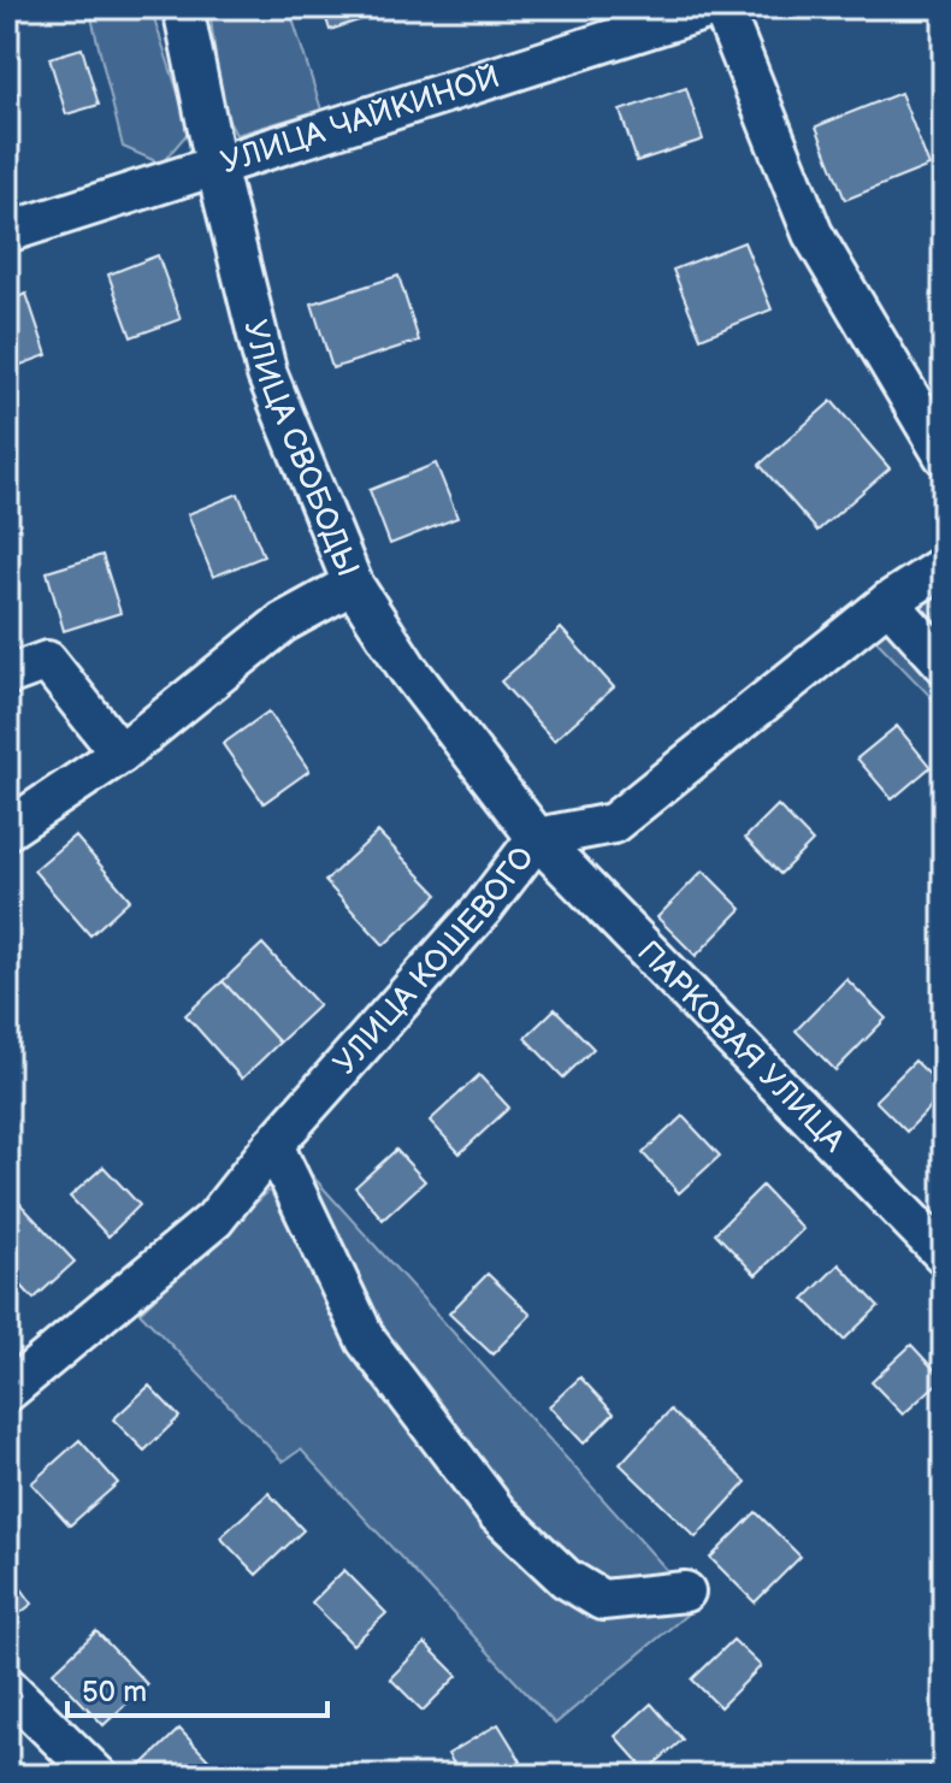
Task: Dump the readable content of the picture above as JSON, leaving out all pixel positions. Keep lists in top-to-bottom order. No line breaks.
{"streets":{"street":["УЛИЦА ЧАЙКИНОЙ","УЛИЦА СВОБОДЫ","УЛИЦА КОШЕВОГО","ПАРКОВАЯ УЛИЦА"]},"crossings":[["УЛИЦА ЧАЙКИНОЙ","УЛИЦА СВОБОДЫ"],["УЛИЦА СВОБОДЫ","УЛИЦА КОШЕВОГО"],["УЛИЦА СВОБОДЫ","ПАРКОВАЯ УЛИЦА"],["УЛИЦА КОШЕВОГО","ПАРКОВАЯ УЛИЦА"]],"scale_bar":"50 m"}
